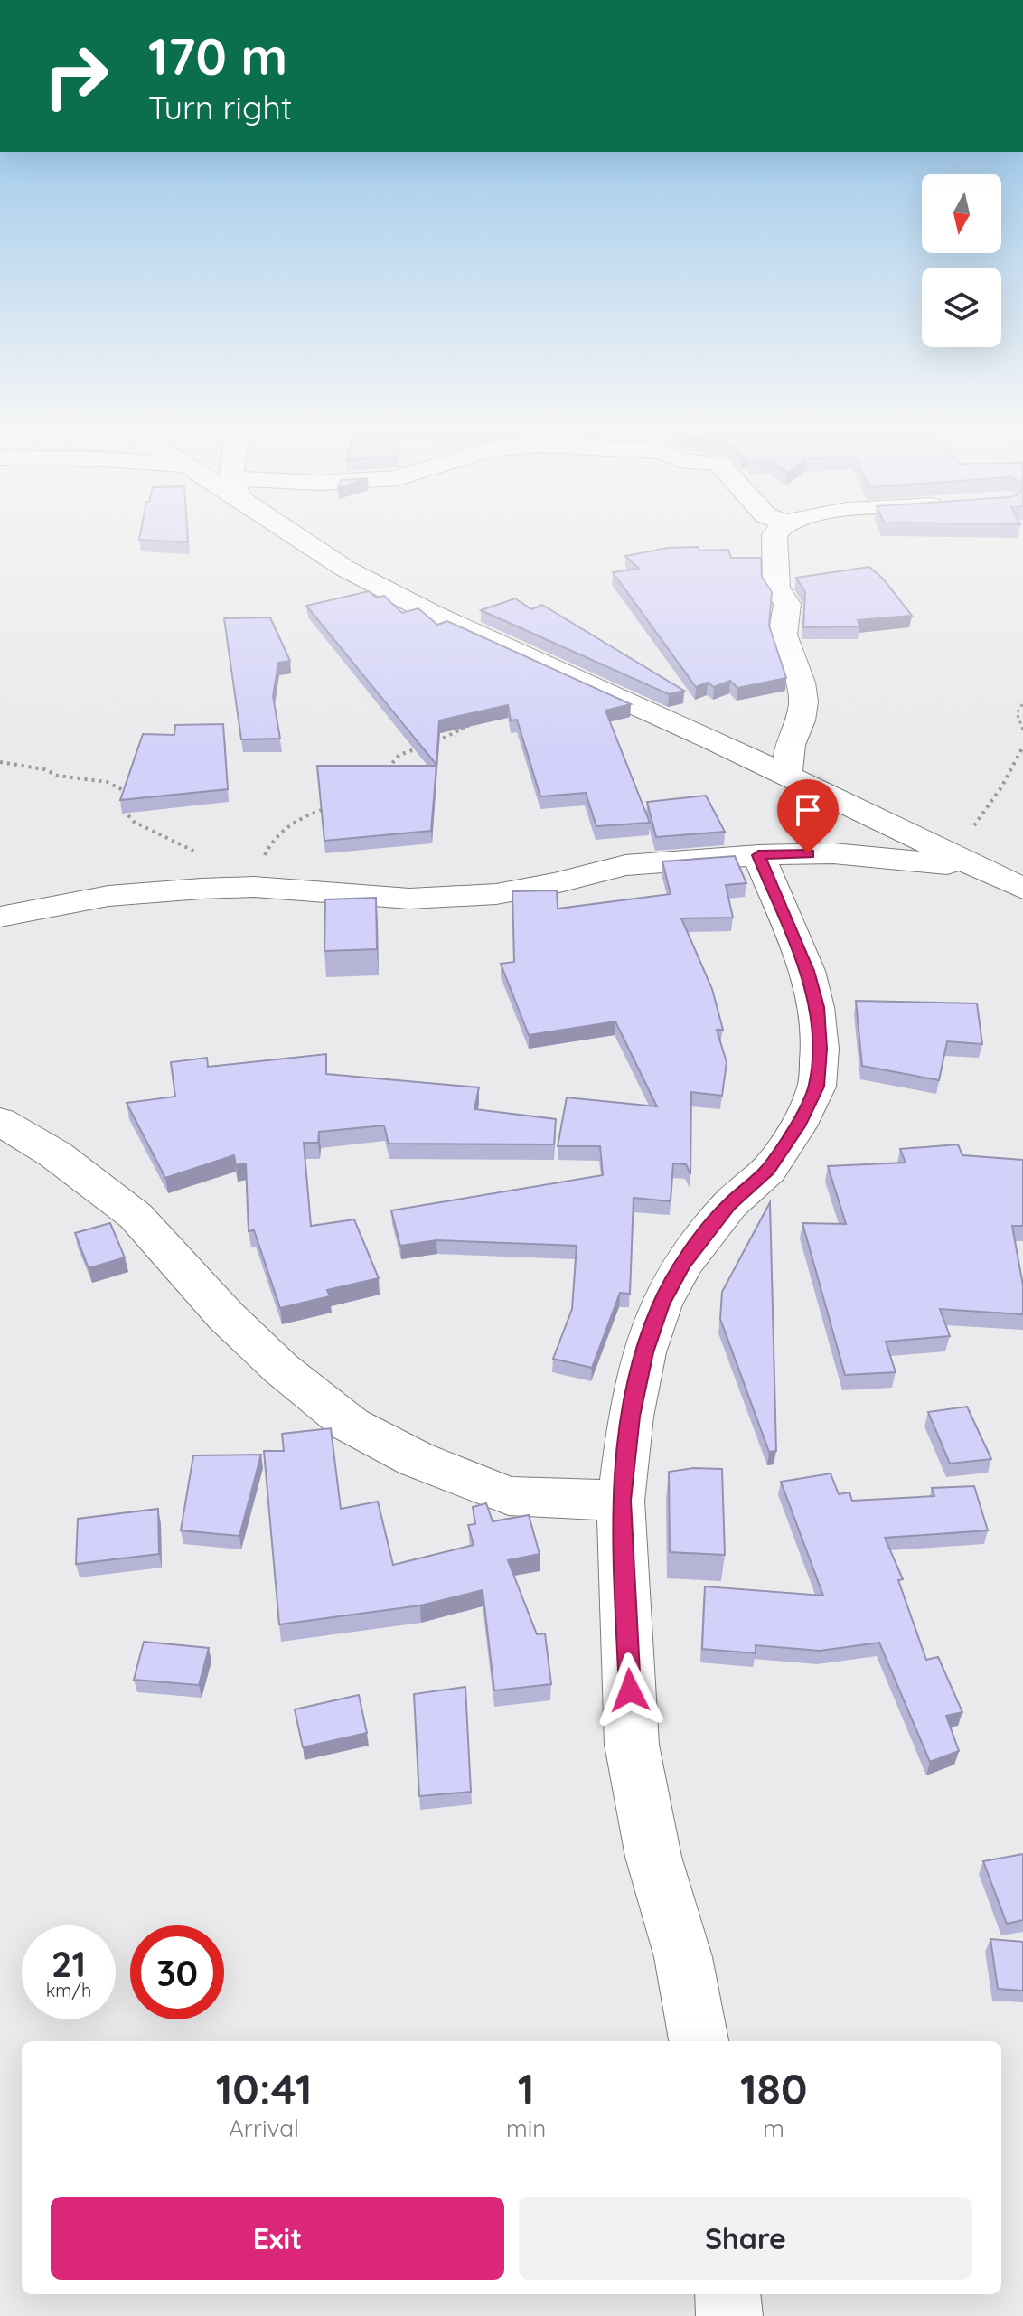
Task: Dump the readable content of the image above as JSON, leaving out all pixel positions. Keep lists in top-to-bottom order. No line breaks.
{"north":"bottom","page":{"turn":["170 m","Turn right"],"speed":"21 km/h","limit":"30","eta":["10:41","Arrival","1","min","180","m"],"buttons":["Exit","Share"]}}
